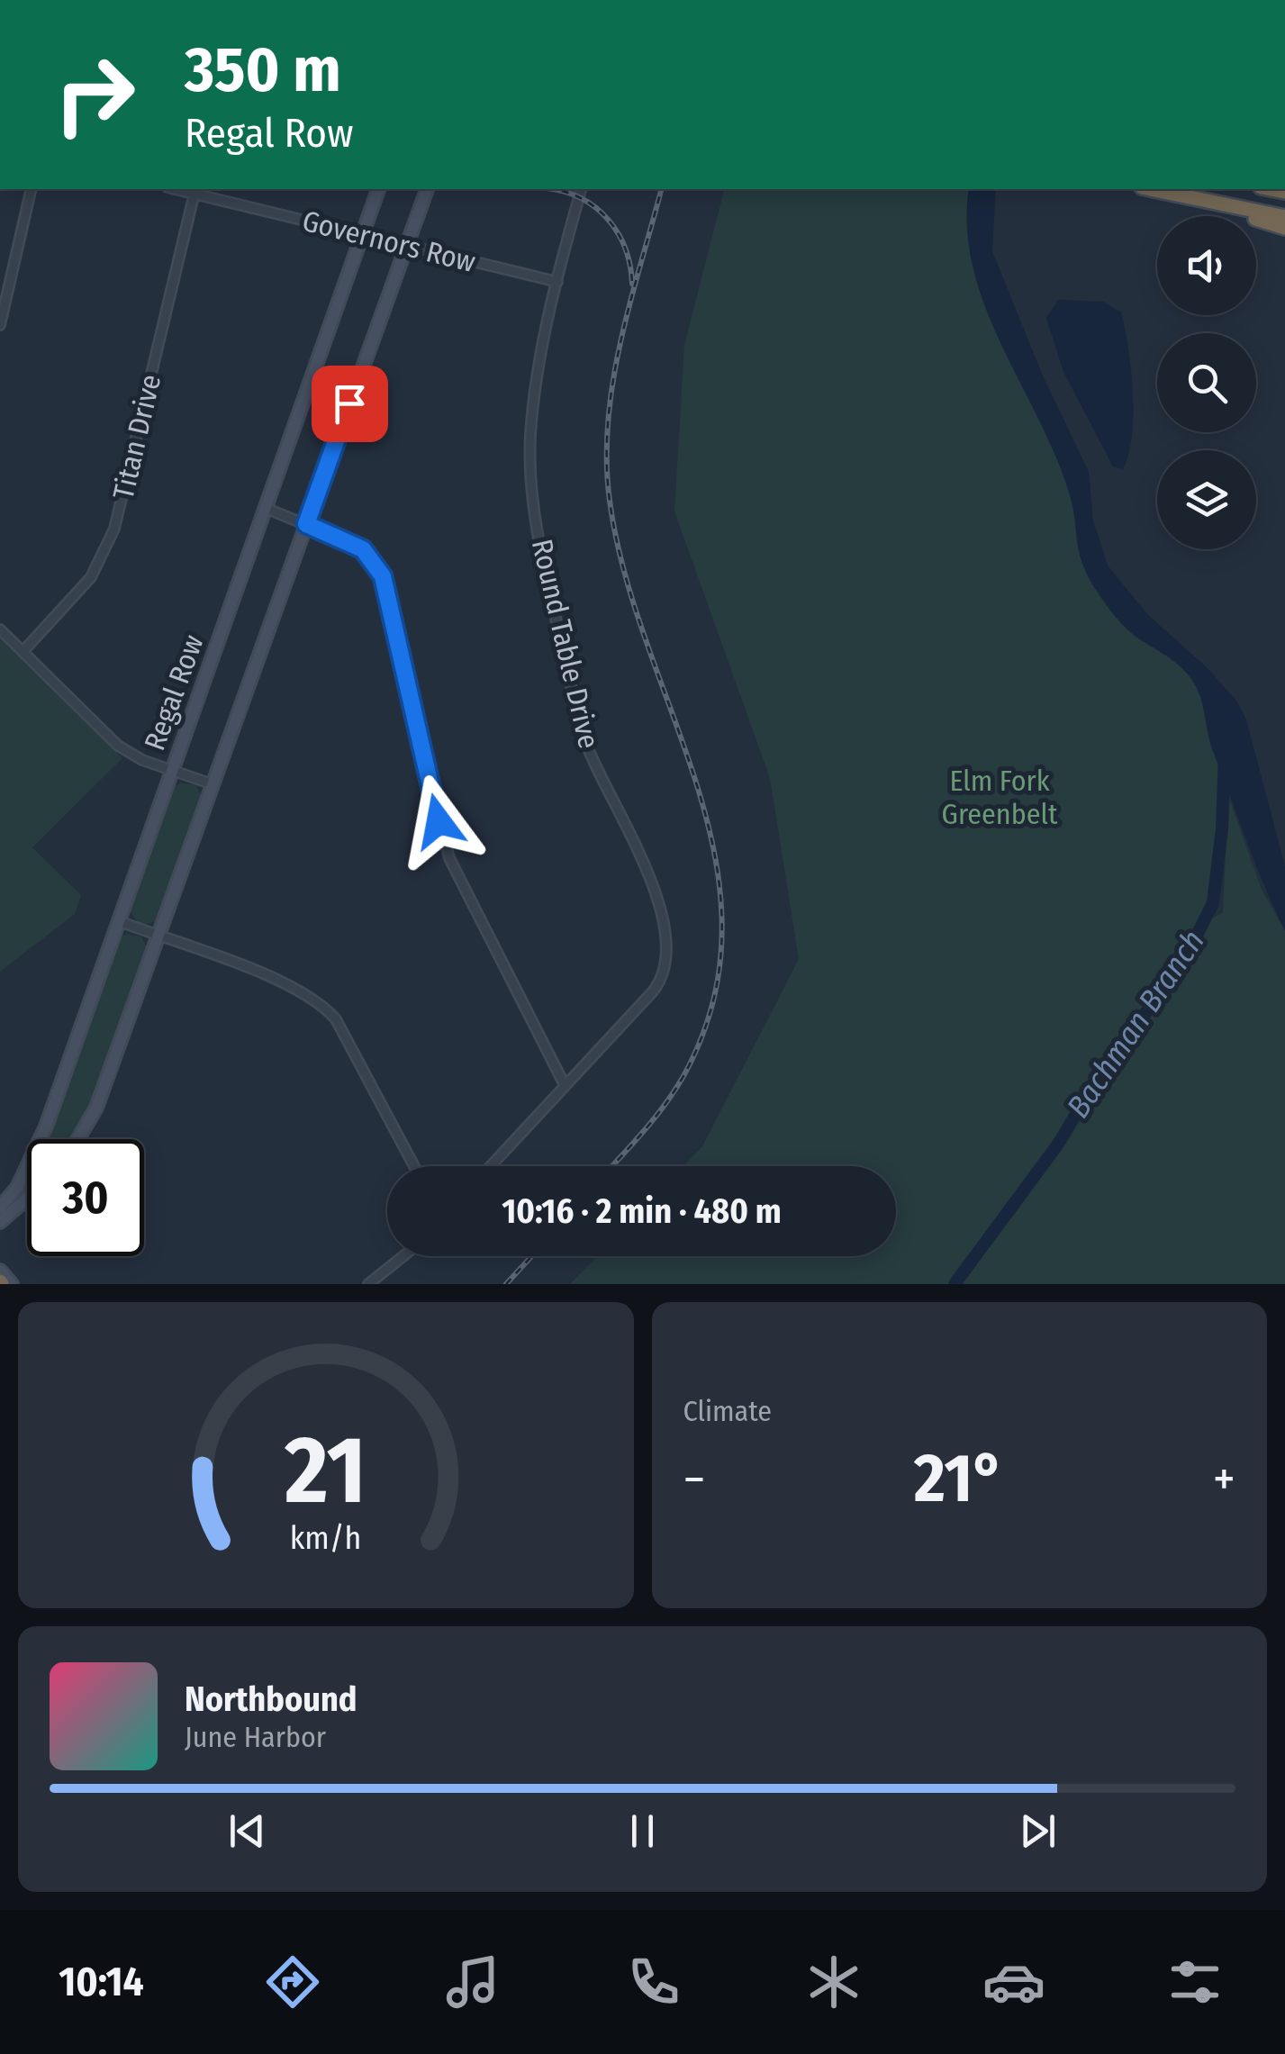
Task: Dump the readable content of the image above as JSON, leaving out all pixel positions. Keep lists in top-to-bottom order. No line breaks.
{"streets":{"main road":["Regal Row"],"street":["Governors Row","Titan Drive","Round Table Drive"]},"crossings":[["Governors Row","Titan Drive"],["Governors Row","Round Table Drive"],["Governors Row","Regal Row"]],"water":["Bachman Branch"],"parks":["Elm Fork Greenbelt"],"page":{"turn":["350 m","Regal Row"],"limit":"30","trip":"10:16 · 2 min · 480 m","tile":"Climate","heat":["−","21°","+"],"song":["Northbound","June Harbor"],"tabs":"10:14","gauge":["21","km/h"]}}
